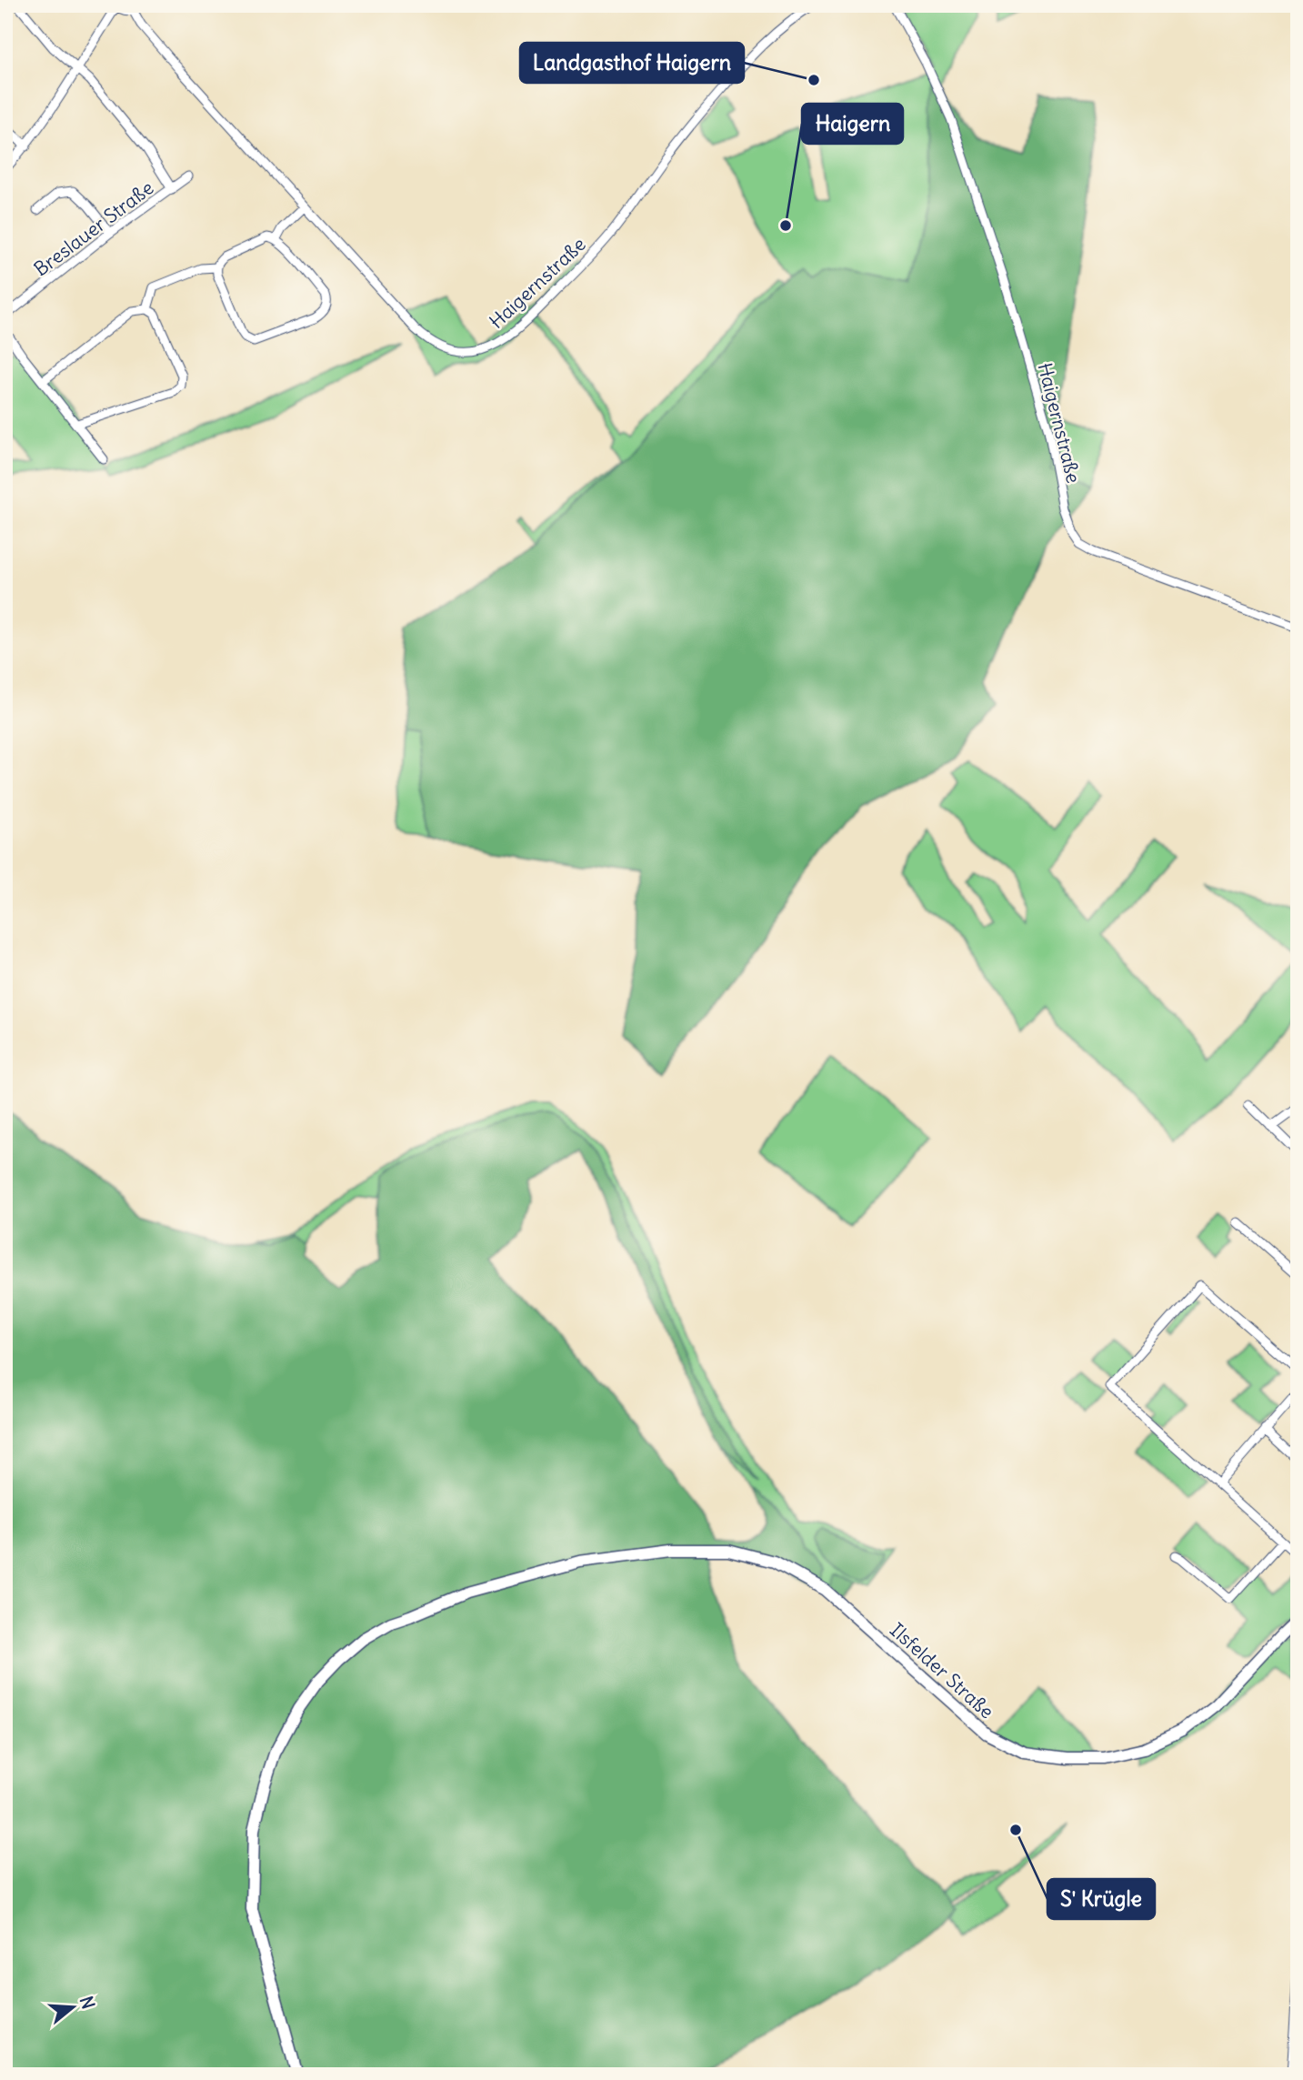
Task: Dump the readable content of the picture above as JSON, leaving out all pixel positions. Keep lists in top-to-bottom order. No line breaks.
{"streets":{"main road":["Ilsfelder Straße"],"street":["Breslauer Straße","Haigernstraße"]},"places":["Landgasthof Haigern","Haigern","S' Krügle"],"north":"right"}
